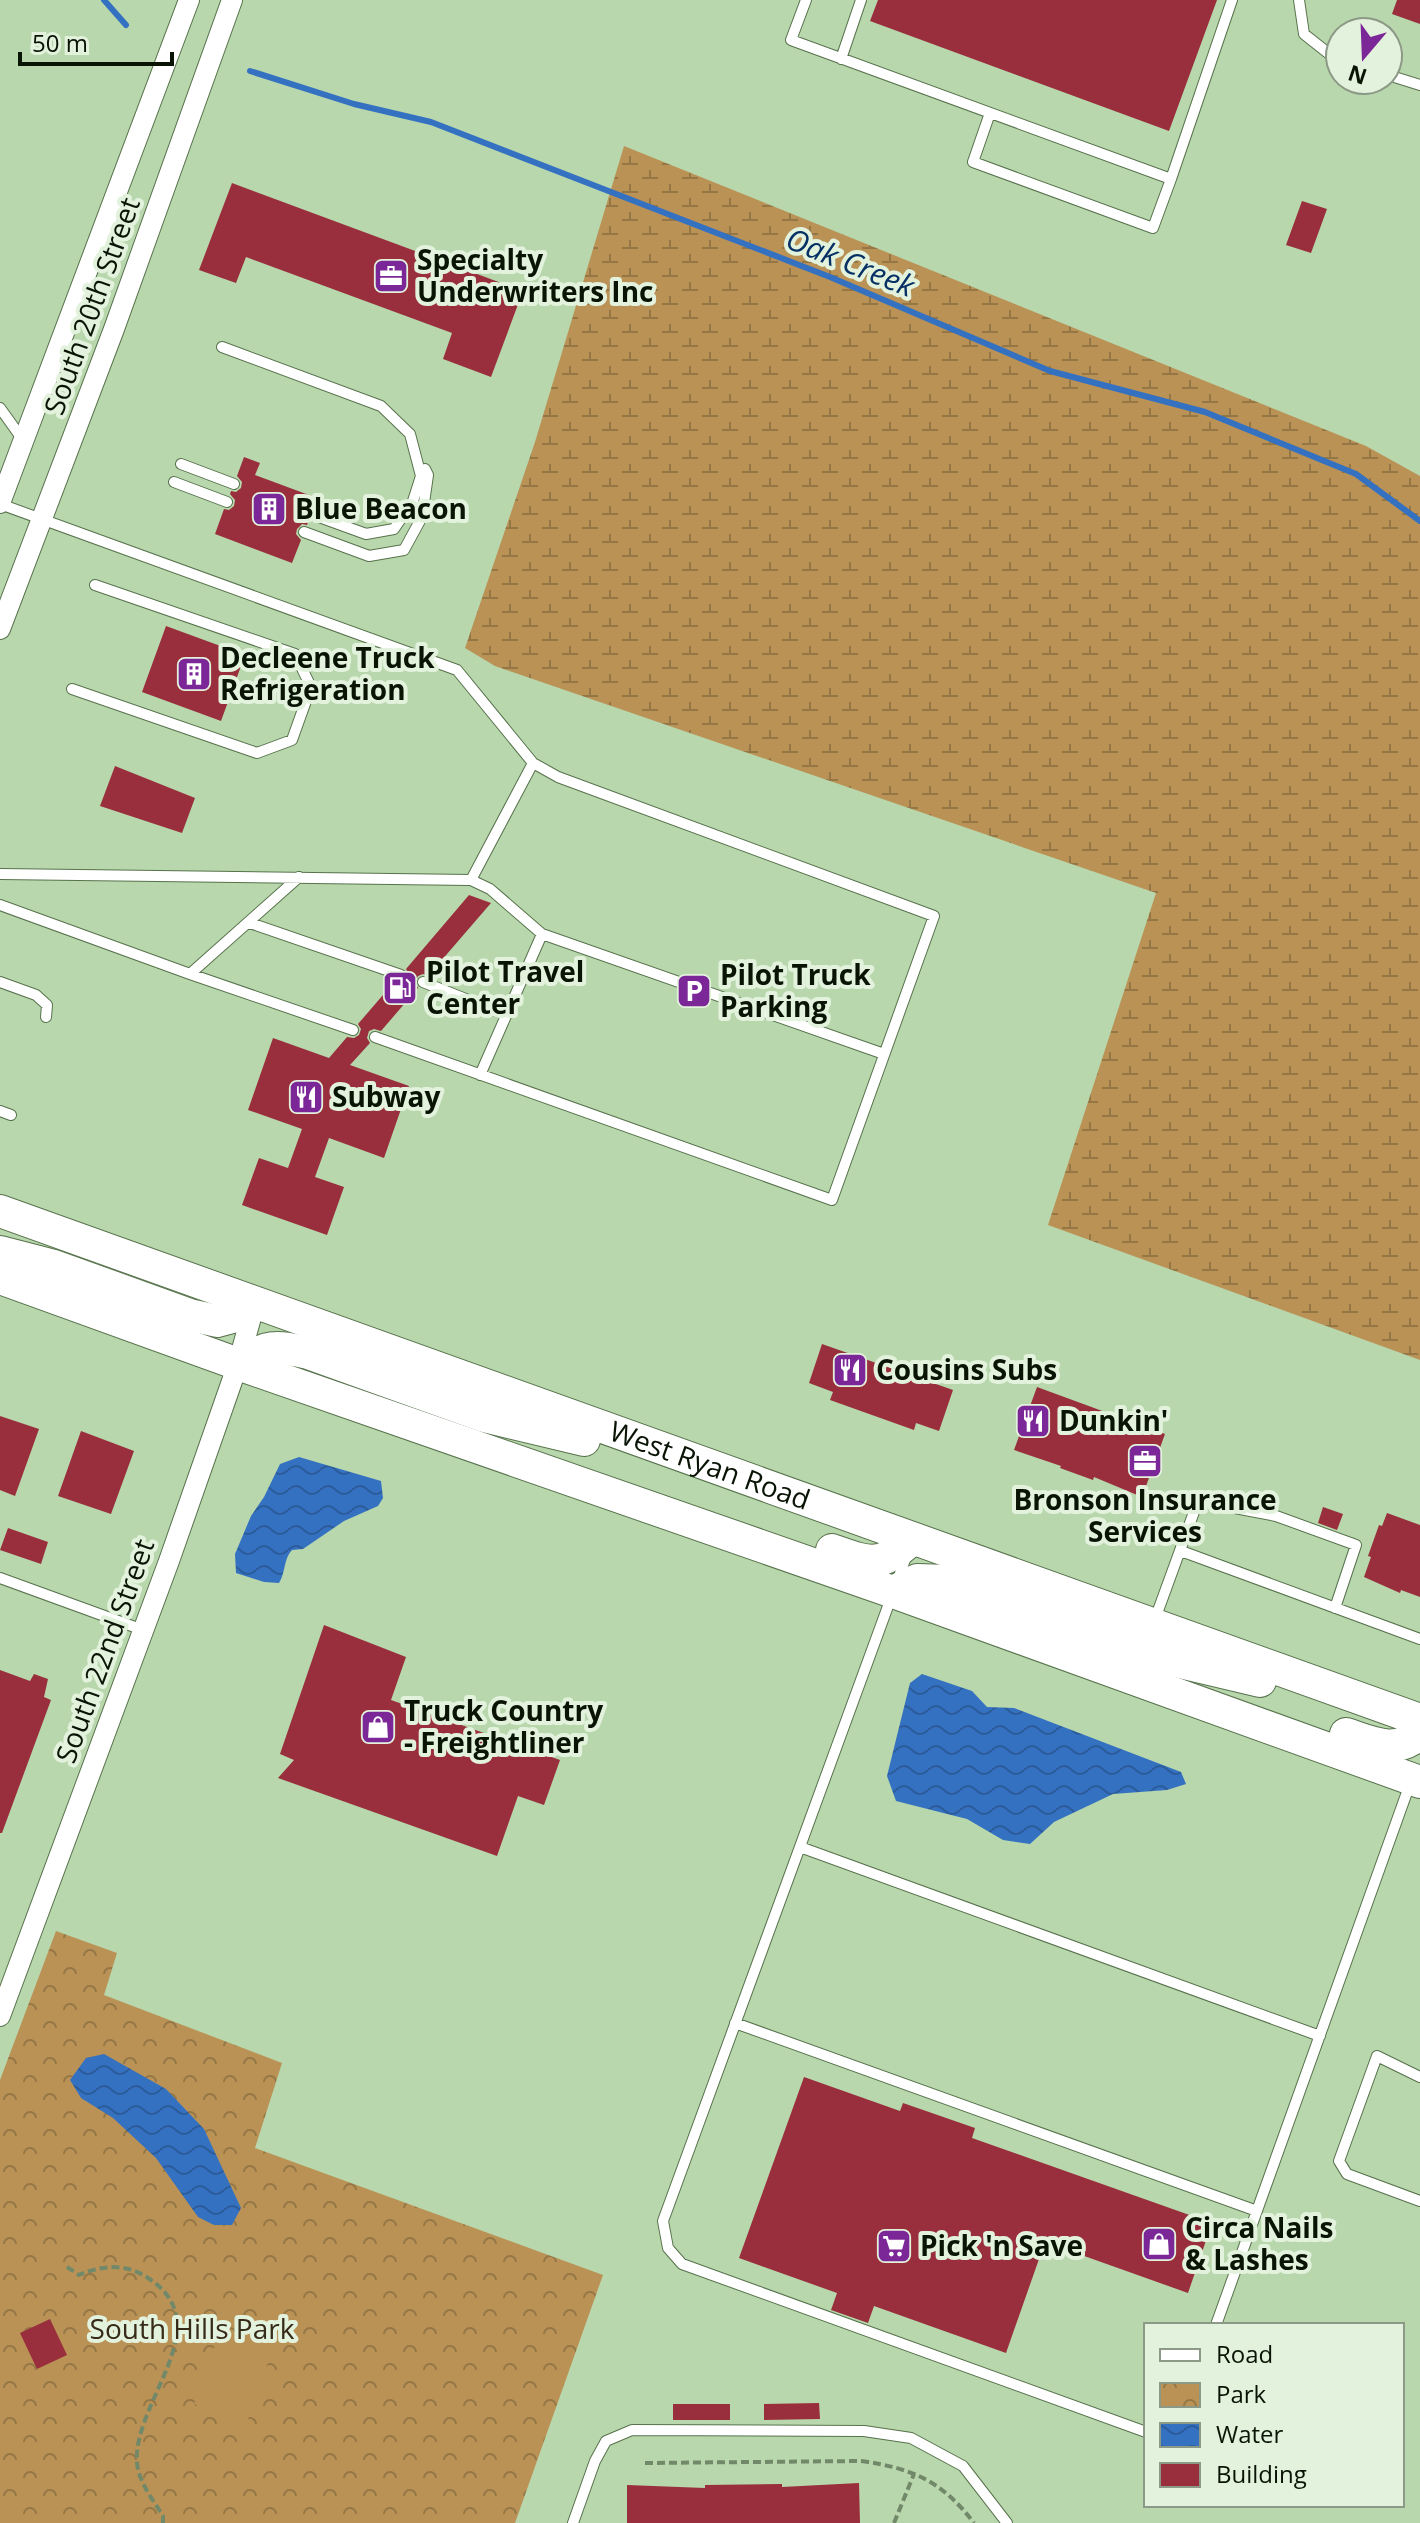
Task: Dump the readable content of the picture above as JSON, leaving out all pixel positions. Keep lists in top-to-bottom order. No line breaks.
{"streets":{"main road":["West Ryan Road"],"street":["South 20th Street","South 22nd Street"]},"crossings":[["West Ryan Road","South 22nd Street"]],"water":["Oak Creek"],"parks":["South Hills Park"],"places":{"office":["Specialty Underwriters Inc","Bronson Insurance Services"],"building":["Blue Beacon","Decleene Truck Refrigeration"],"fuel station":["Pilot Travel Center"],"parking":["Pilot Truck Parking"],"restaurant":["Subway","Cousins Subs","Dunkin'"],"shop":["Truck Country - Freightliner","Circa Nails & Lashes"],"supermarket":["Pick 'n Save"]},"legend":["Road","Park","Water","Building"],"scale_bar":"50 m","north":"bottom"}
